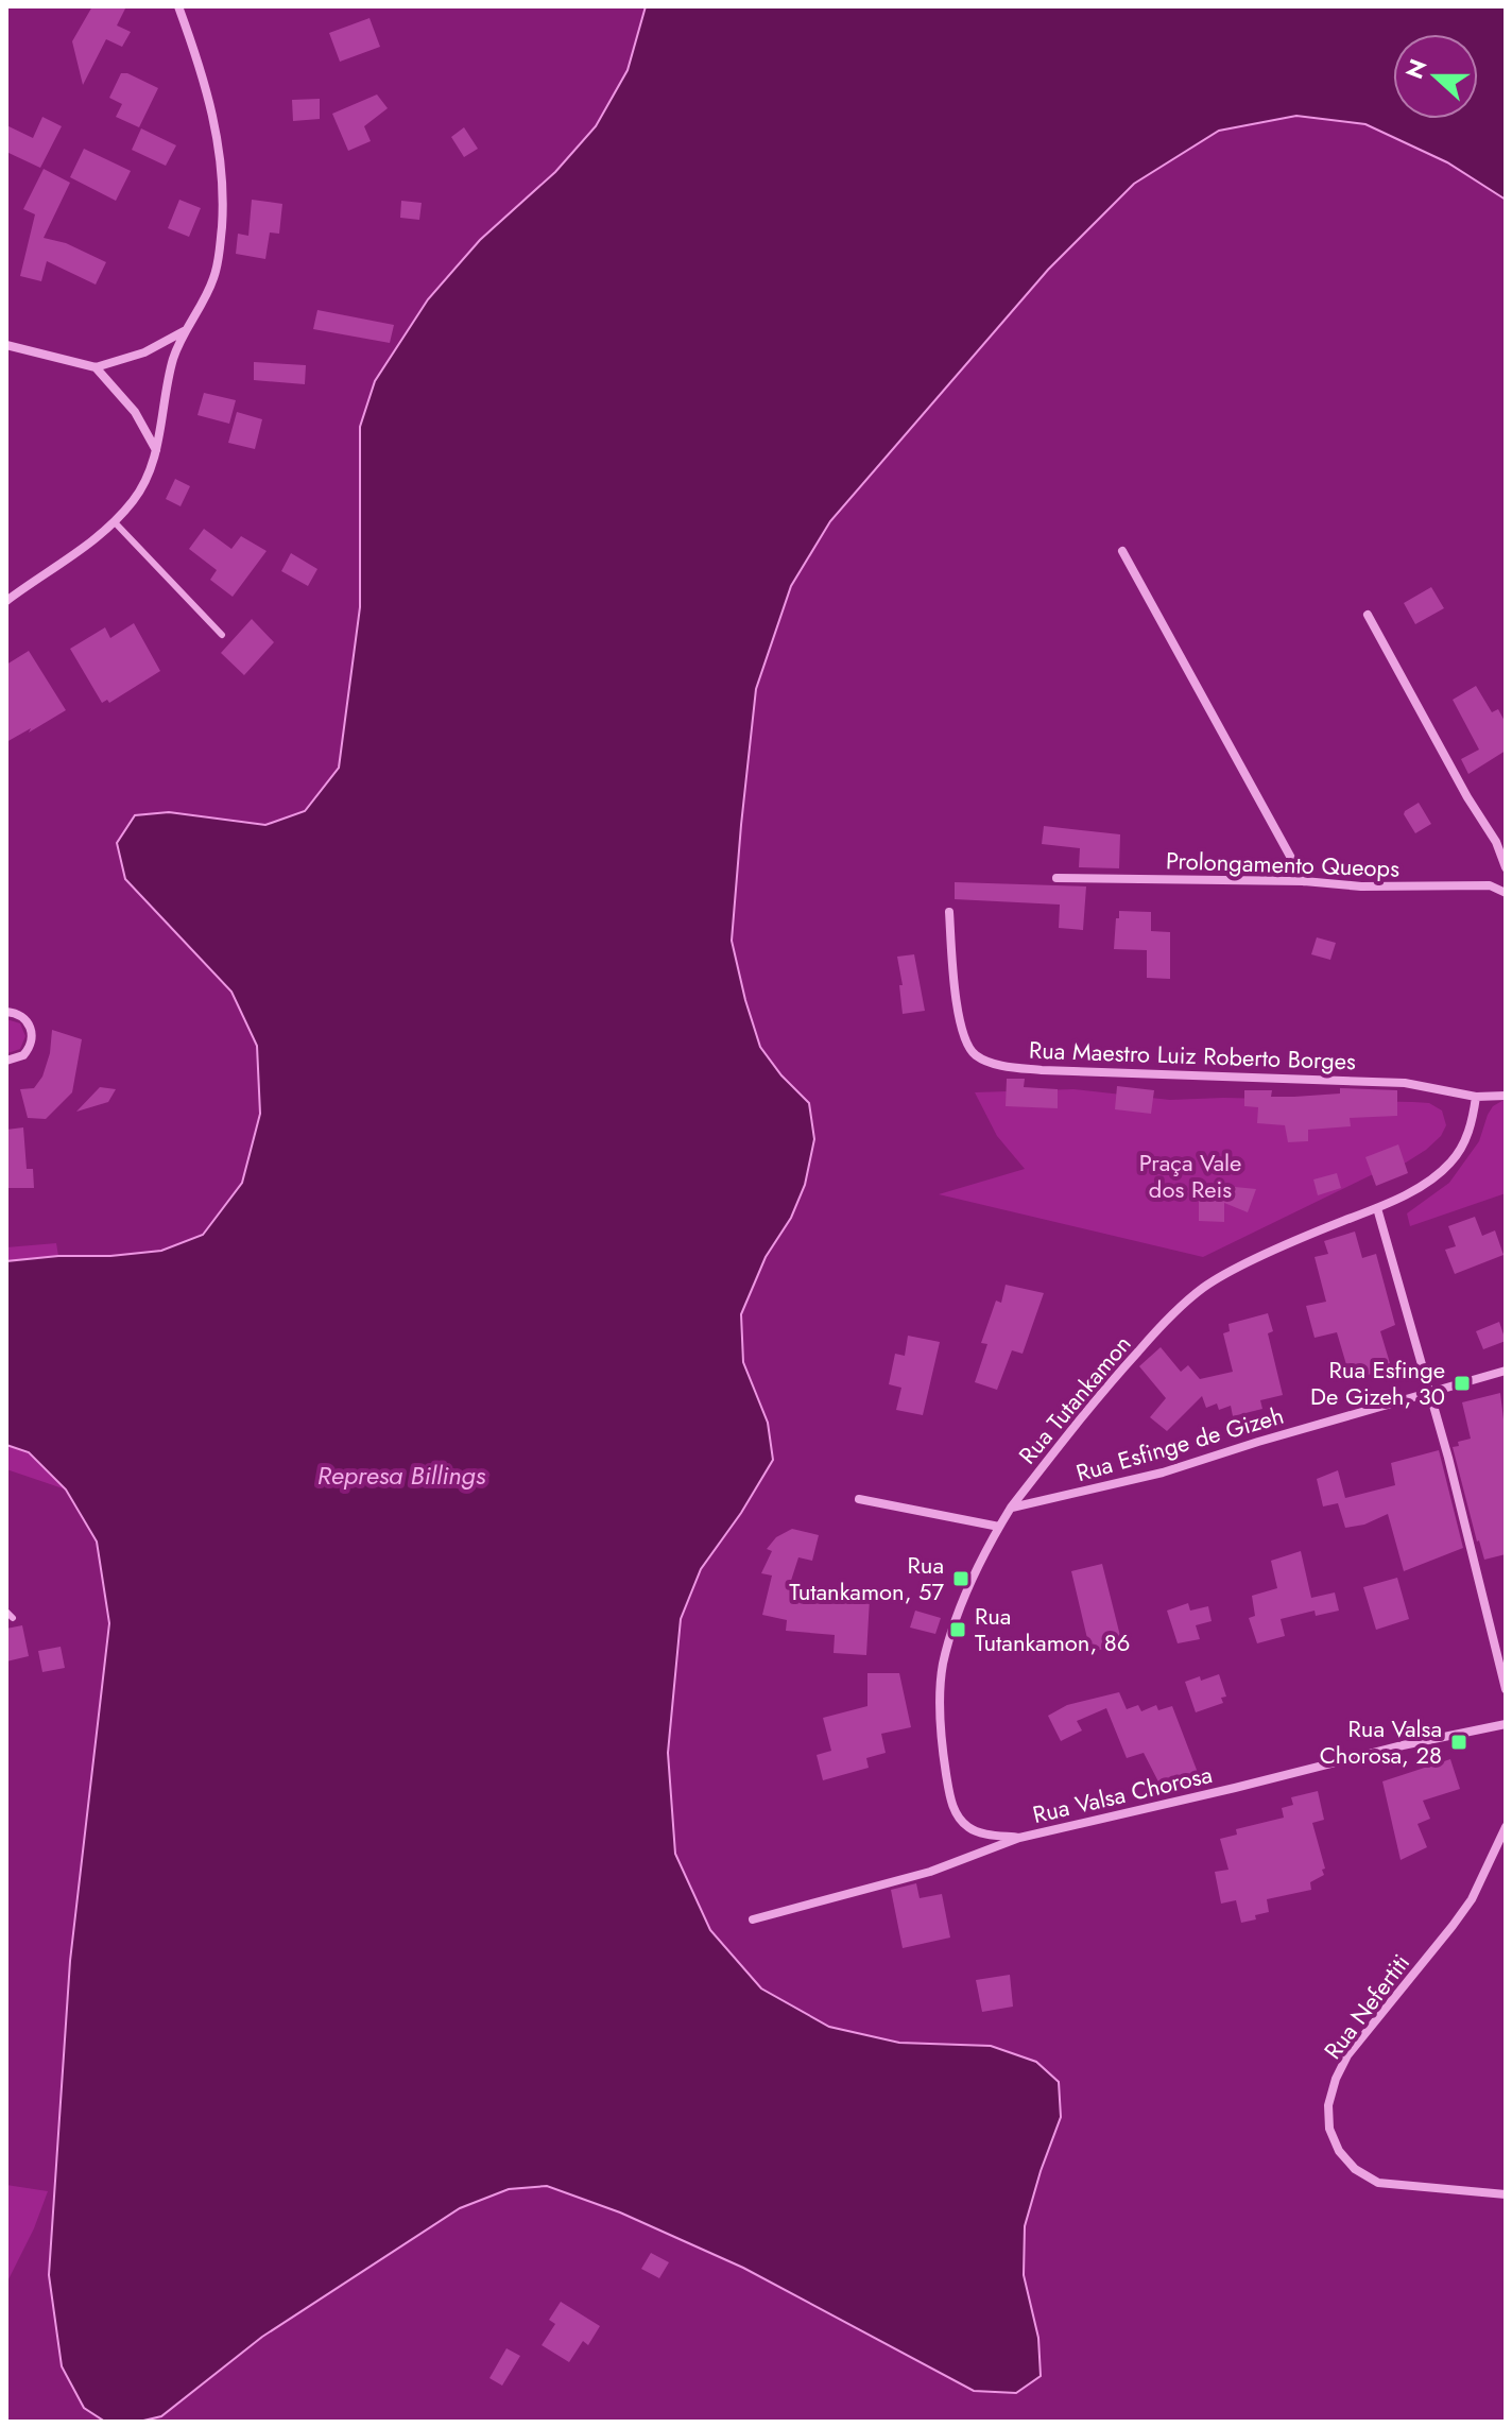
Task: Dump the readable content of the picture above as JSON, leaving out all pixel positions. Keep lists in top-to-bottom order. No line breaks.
{"streets":{"street":["Prolongamento Queops","Rua Maestro Luiz Roberto Borges","Rua Tutankamon","Rua Esfinge de Gizeh","Rua Valsa Chorosa","Rua Nefertiti"]},"crossings":[["Rua Maestro Luiz Roberto Borges","Rua Tutankamon"],["Rua Tutankamon","Rua Esfinge de Gizeh"],["Rua Tutankamon","Rua Valsa Chorosa"]],"water":["Represa Billings"],"parks":["Praça Vale dos Reis"],"places":{"transit":["Rua Esfinge De Gizeh, 30","Rua Tutankamon, 57","Rua Tutankamon, 86","Rua Valsa Chorosa, 28"]},"north":"left"}
